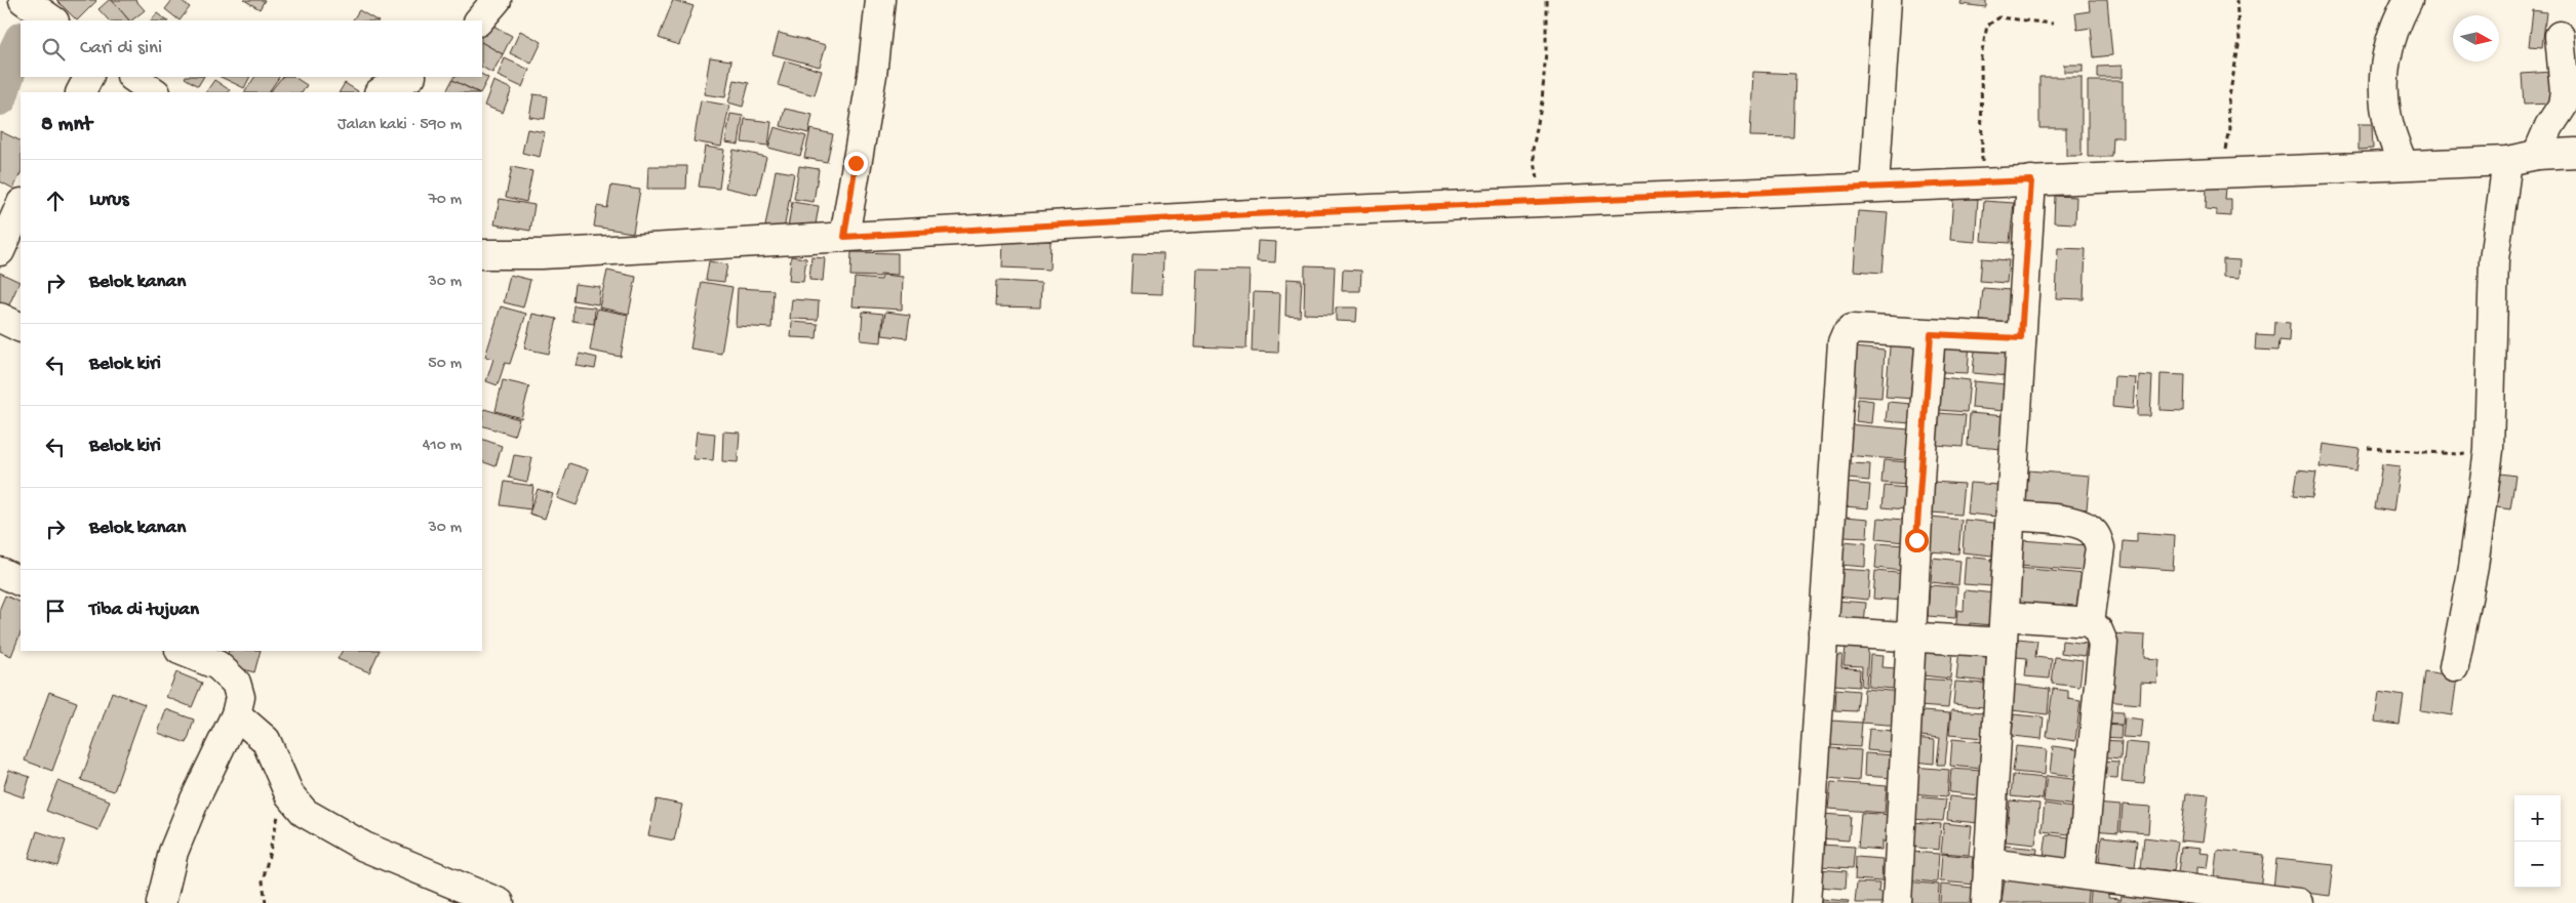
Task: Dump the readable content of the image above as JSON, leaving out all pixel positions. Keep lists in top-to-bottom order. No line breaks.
{"north":"right","page":{"search":"Cari di sini","heading":["8 mnt","Jalan kaki · 590 m"],"list":[["Lurus","70 m"],["Belok kanan","30 m"],["Belok kiri","50 m"],["Belok kiri","410 m"],["Belok kanan","30 m"],"Tiba di tujuan"],"map_buttons":["+","−"]}}
